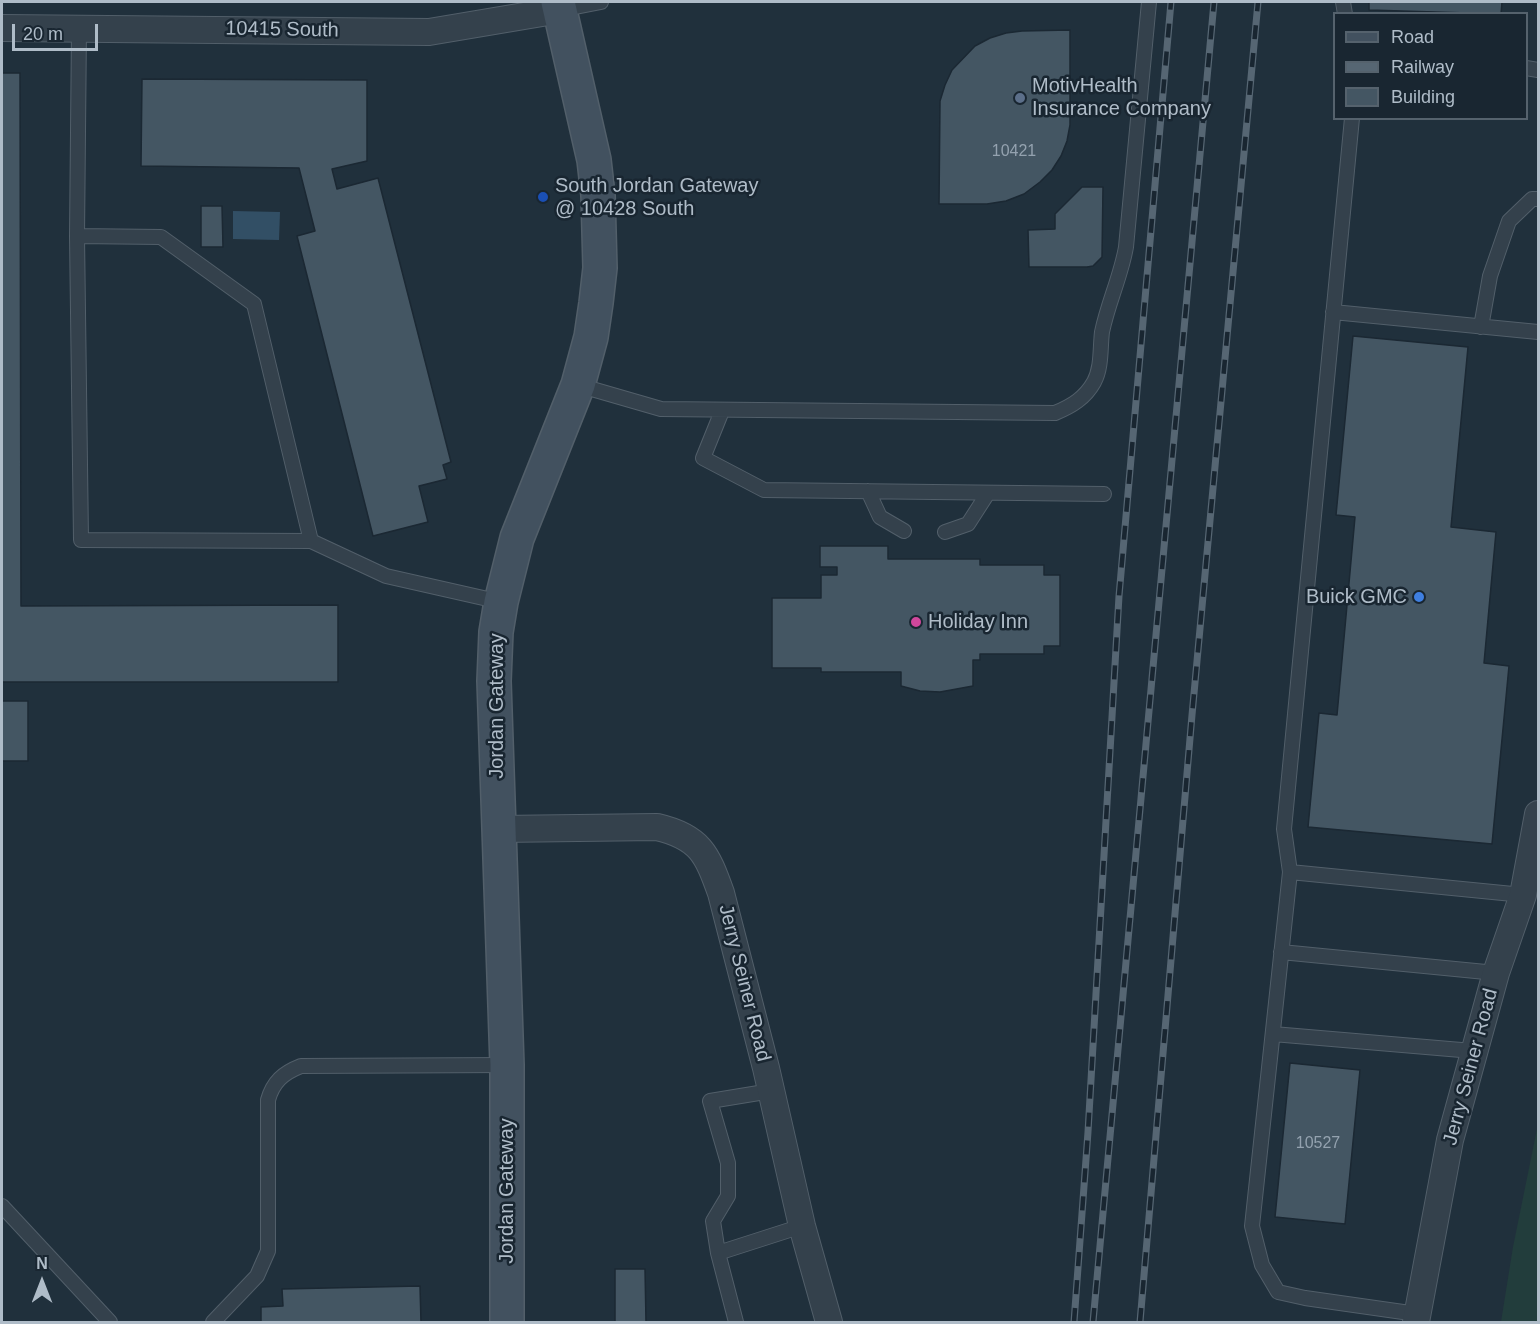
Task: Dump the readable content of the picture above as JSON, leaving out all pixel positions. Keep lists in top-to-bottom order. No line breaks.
{"streets":{"main road":["Jordan Gateway"],"street":["10415 South","Jerry Seiner Road"]},"crossings":[["10415 South","Jordan Gateway"],["Jordan Gateway","Jerry Seiner Road"]],"places":["MotivHealth Insurance Company","South Jordan Gateway @ 10428 South","Buick GMC","Holiday Inn"],"house_numbers":["10421","10527"],"legend":["Road","Railway","Building"],"scale_bar":"20 m","north":"top"}
